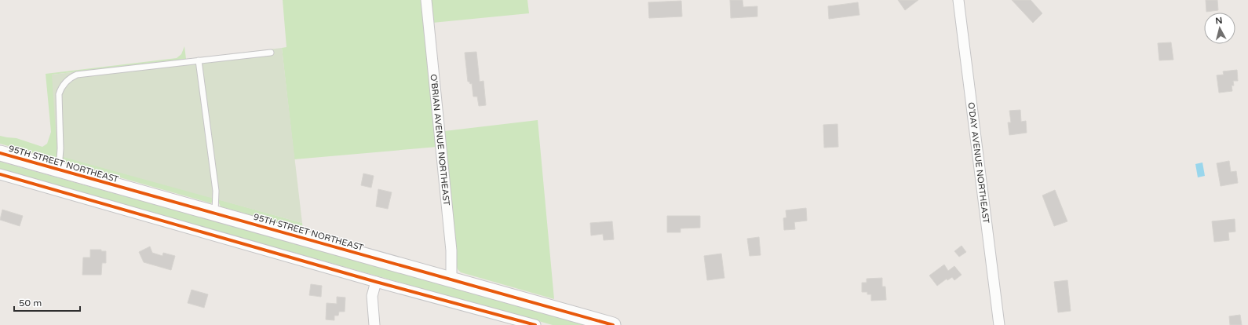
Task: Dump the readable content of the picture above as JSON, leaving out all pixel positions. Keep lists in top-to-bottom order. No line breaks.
{"streets":{"main road":["95TH STREET NORTHEAST"],"street":["O'BRIAN AVENUE NORTHEAST","O'DAY AVENUE NORTHEAST"]},"crossings":[["O'BRIAN AVENUE NORTHEAST","95TH STREET NORTHEAST"]],"scale_bar":"50 m","north":"top"}
